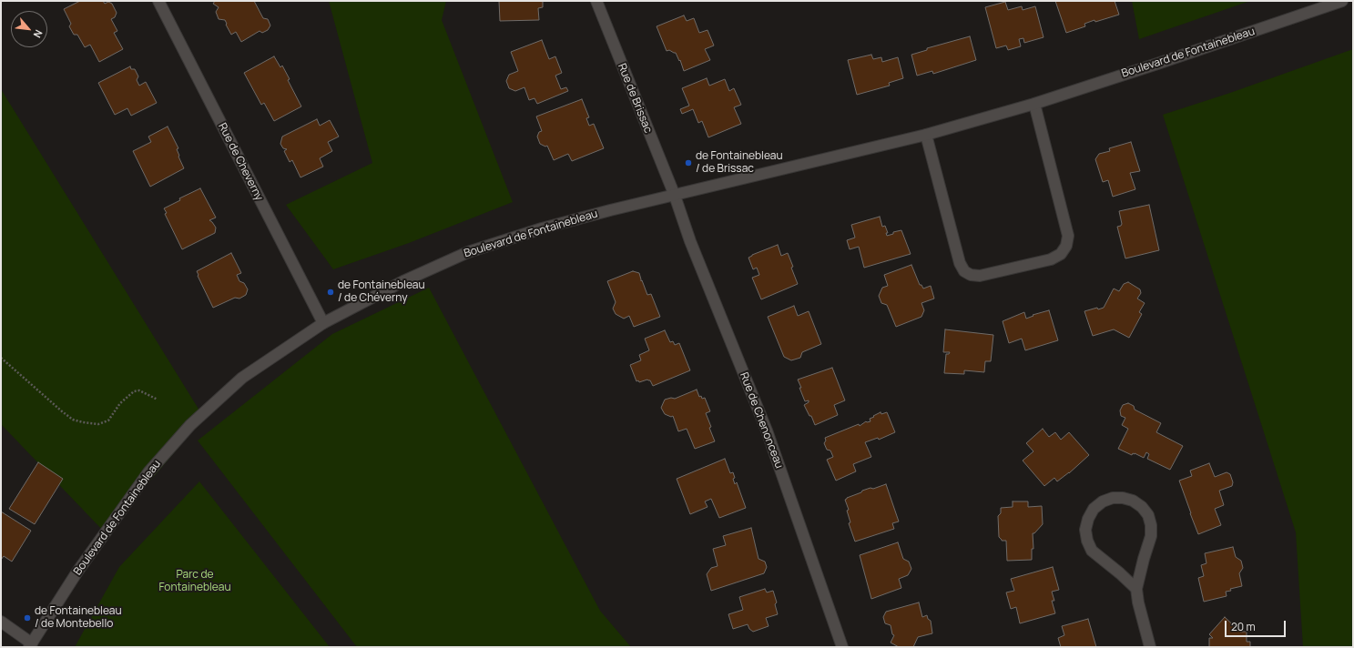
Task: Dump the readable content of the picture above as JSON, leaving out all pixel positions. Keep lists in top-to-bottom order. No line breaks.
{"streets":{"street":["Boulevard de Fontainebleau","Rue de Brissac","Rue de Cheverny","Rue de Chenonceau"]},"crossings":[["Boulevard de Fontainebleau","Rue de Brissac"],["Boulevard de Fontainebleau","Rue de Cheverny"],["Boulevard de Fontainebleau","Rue de Chenonceau"],["Rue de Brissac","Rue de Chenonceau"]],"parks":["Parc de Fontainebleau"],"places":["de Fontainebleau / de Brissac","de Fontainebleau / de Chéverny","de Fontainebleau / de Montebello"],"scale_bar":"20 m","north":"bottom right"}
